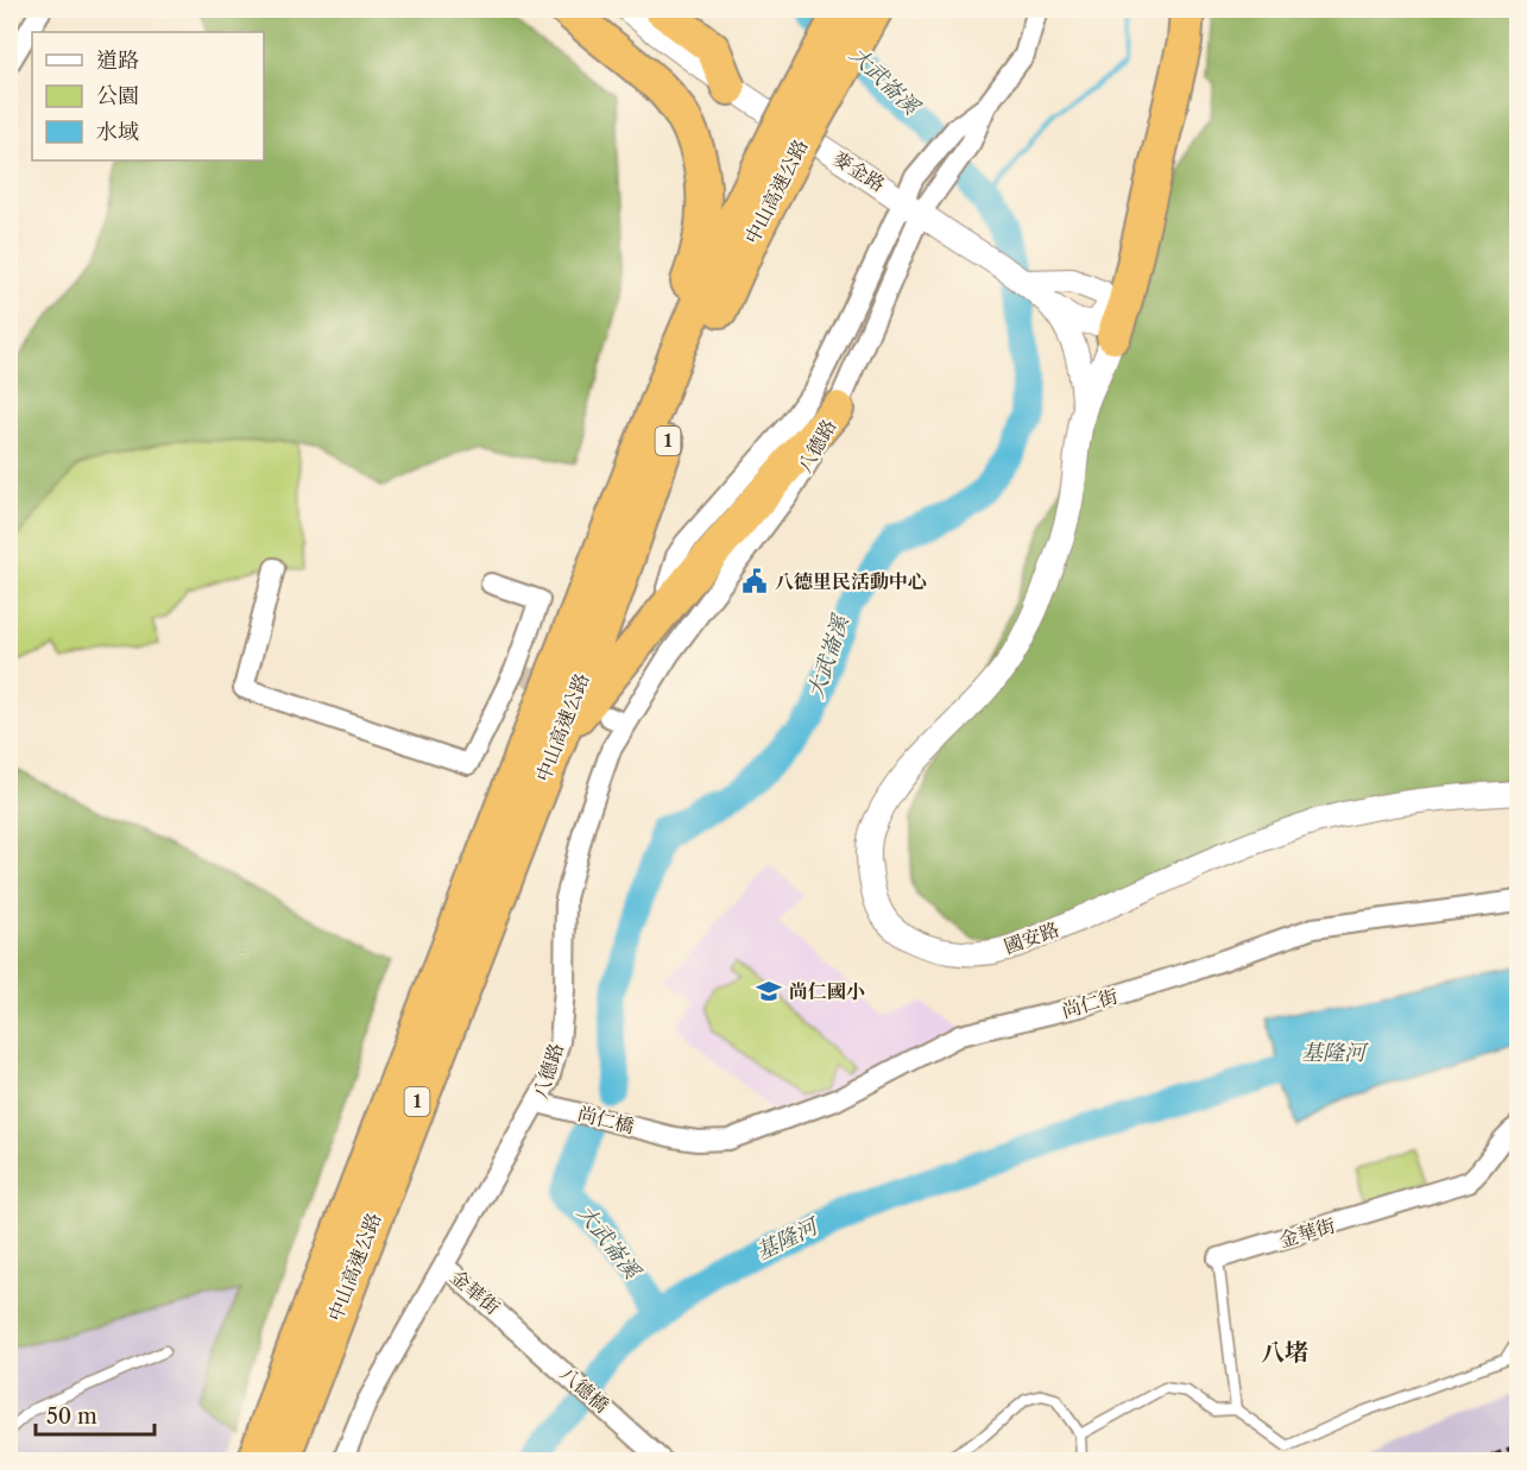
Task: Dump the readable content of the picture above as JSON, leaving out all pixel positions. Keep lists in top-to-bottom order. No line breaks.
{"streets":{"highway":["中山高速公路","1"],"street":["麥金路","八德路","國安路","尚仁街","尚仁橋","金華街","八德橋"]},"crossings":[["麥金路","八德路"],["麥金路","國安路"],["八德路","尚仁橋"],["八德路","金華街"],["尚仁街","尚仁橋"],["金華街","八德橋"]],"districts":["八堵"],"water":["大武崙溪","基隆河"],"places":{"public building":["八德里民活動中心"],"school or university":["尚仁國小"]},"legend":["道路","公園","水域"],"scale_bar":"50 m"}
